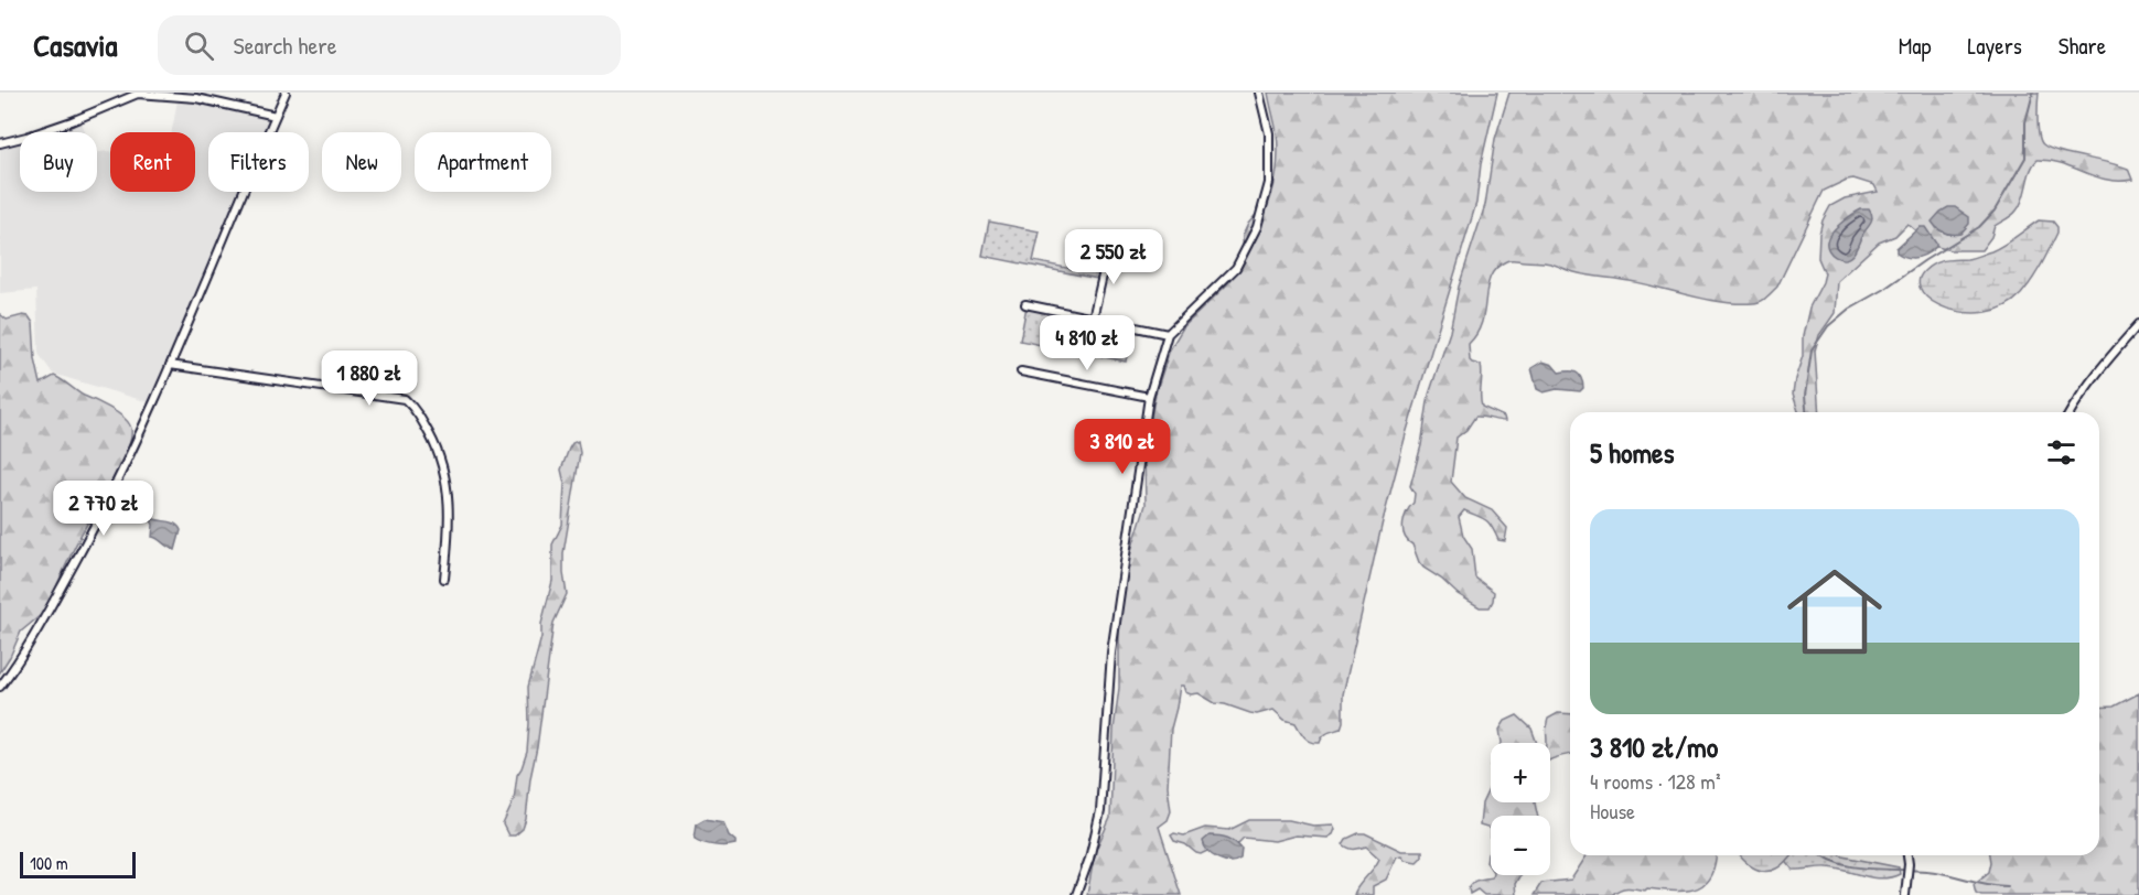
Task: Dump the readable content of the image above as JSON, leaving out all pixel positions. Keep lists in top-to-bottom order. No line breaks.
{"scale_bar":"100 m","page":{"header":"Casavia","search":"Search here","nav":["Map","Layers","Share"],"chip":["Buy","Rent","Filters","New","Apartment"],"price":["2 550 zł","4 810 zł","1 880 zł","3 810 zł","2 770 zł"],"heading":"5 homes","list":[{"name":"3 810 zł/mo","note":"4 rooms · 128 m² · House"}],"map_buttons":["+","−"],"scale":"100 m"}}
